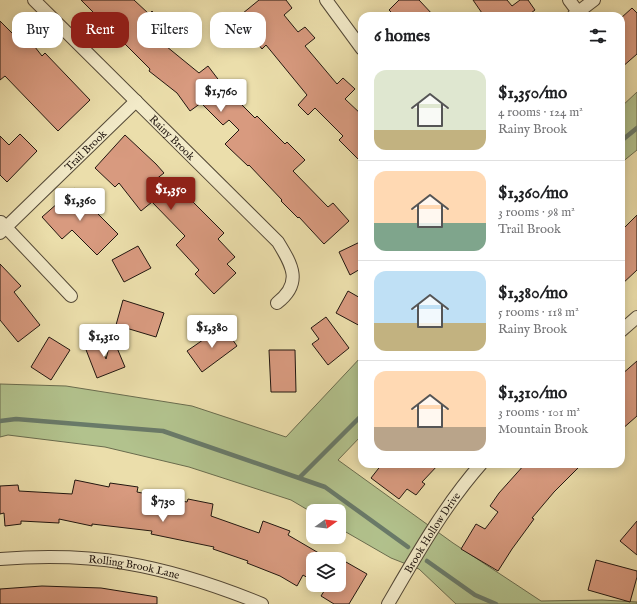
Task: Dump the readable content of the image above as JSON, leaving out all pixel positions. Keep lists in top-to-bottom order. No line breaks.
{"streets":{"street":["Rainy Brook","Trail Brook","Brook Hollow Drive","Rolling Brook Lane"]},"crossings":[["Rainy Brook","Trail Brook"]],"north":"right","page":{"chip":["Buy","Rent","Filters","New"],"heading":"6 homes","list":[{"name":"$1,350/mo","note":"4 rooms · 124 m² · Rainy Brook"},{"name":"$1,360/mo","note":"3 rooms · 98 m² · Trail Brook"},{"name":"$1,380/mo","note":"5 rooms · 118 m² · Rainy Brook"},{"name":"$1,310/mo","note":"3 rooms · 101 m² · Mountain Brook"}],"price":["$1,760","$1,350","$1,360","$1,380","$1,310","$730"]}}
